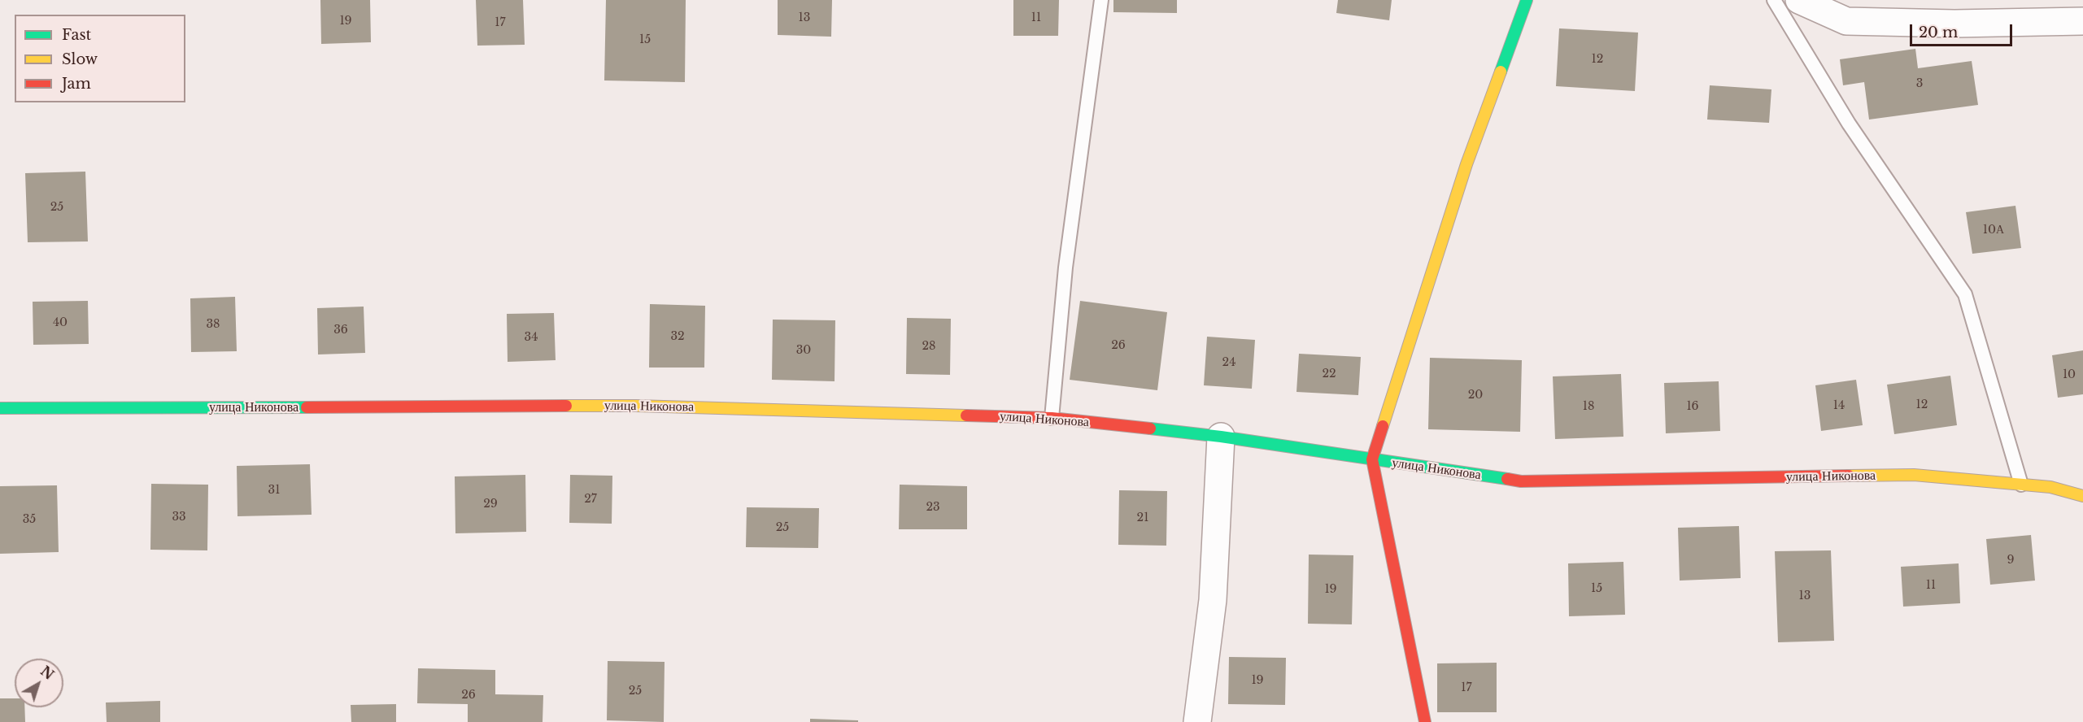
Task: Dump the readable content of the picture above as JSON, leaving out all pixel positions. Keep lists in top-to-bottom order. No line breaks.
{"streets":{"street":["улица Никонова"]},"house_numbers":["13","11","19","17","15","12","3","25","10А","40","38","36","32","34","26","28","30","24","22","10","20","12","14","18","16","31","27","29","23","33","21","35","25","9","11","15","19","13","19","17","25","26"],"legend":["Fast","Slow","Jam"],"scale_bar":"20 m","north":"top right"}
